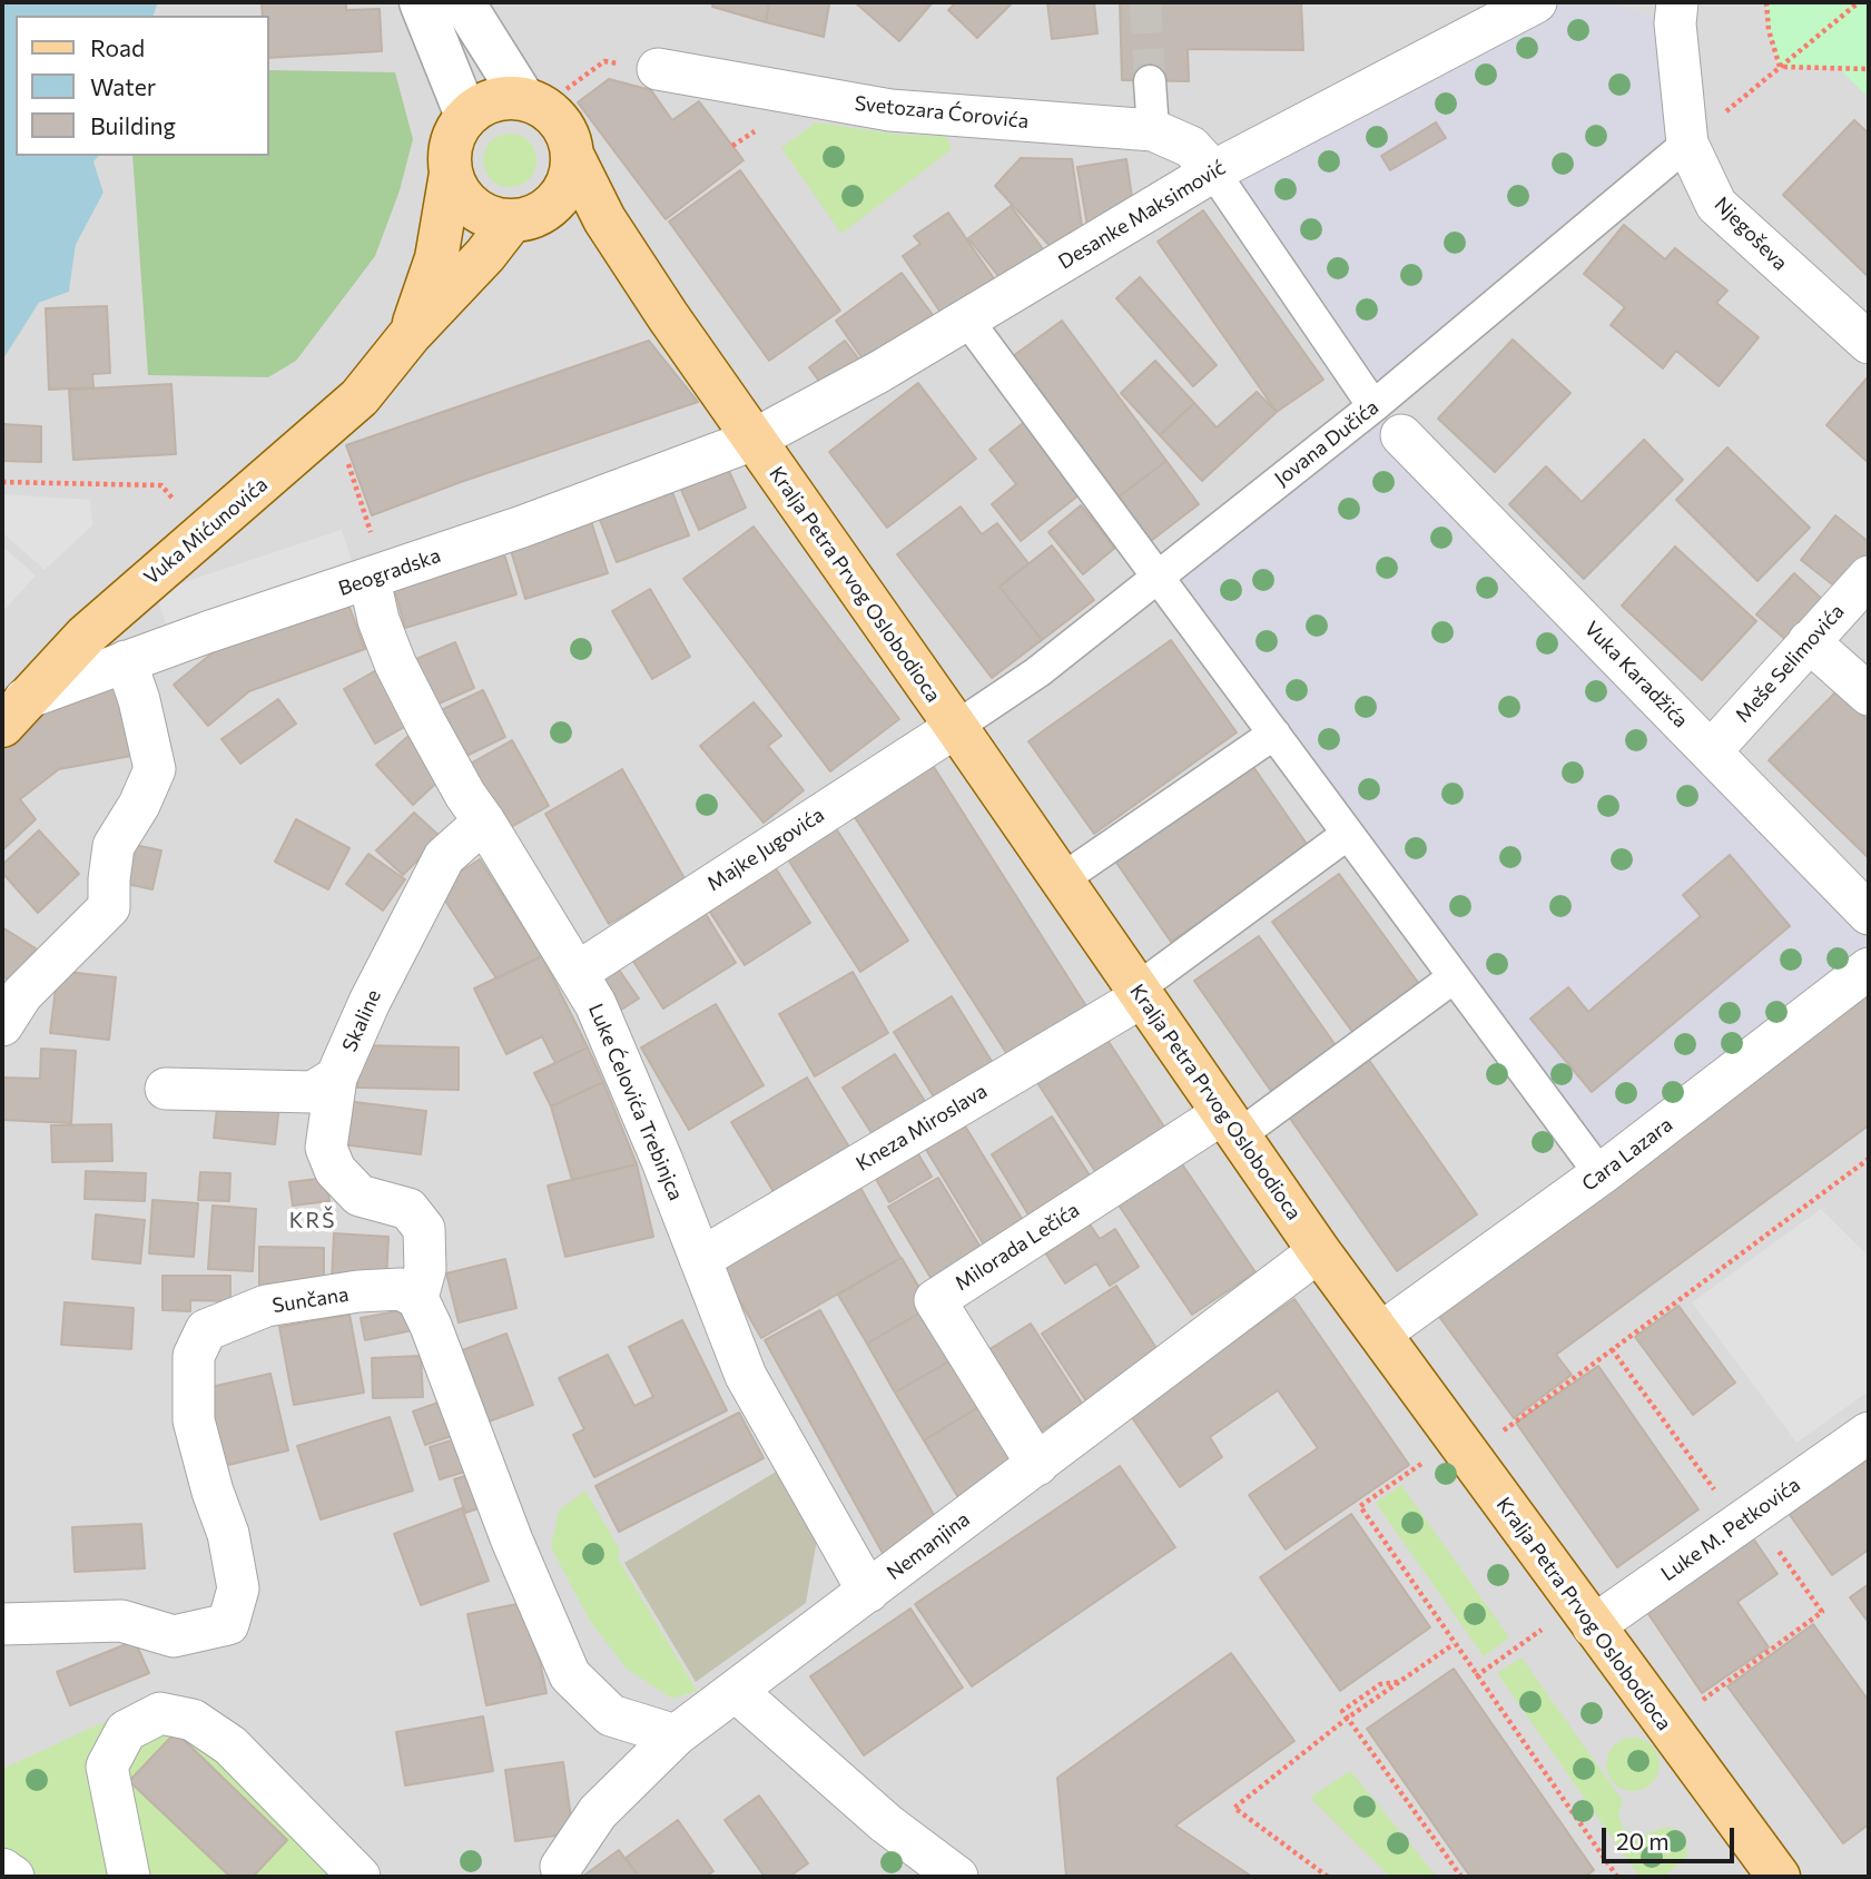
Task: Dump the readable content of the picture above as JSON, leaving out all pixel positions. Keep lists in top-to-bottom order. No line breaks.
{"streets":{"main road":["Vuka Mićunovića","Kralja Petra Prvog Oslobodioca"],"street":["Svetozara Ćorovića","Desanke Maksimović","Njegoševa","Jovana Dučića","Beogradska","Meše Selimovića","Vuka Karadžića","Majke Jugovića","Skaline","Luke Ćelovića Trebinjca","Kneza Miroslava","Cara Lazara","Milorada Lečića","Sunčana","Luke M. Petkovića","Nemanjina"]},"crossings":[["Svetozara Ćorovića","Desanke Maksimović"],["Desanke Maksimović","Beogradska"],["Desanke Maksimović","Kralja Petra Prvog Oslobodioca"],["Njegoševa","Jovana Dučića"],["Jovana Dučića","Kralja Petra Prvog Oslobodioca"],["Jovana Dučića","Majke Jugovića"],["Vuka Mićunovića","Beogradska"],["Beogradska","Kralja Petra Prvog Oslobodioca"],["Beogradska","Luke Ćelovića Trebinjca"],["Kralja Petra Prvog Oslobodioca","Majke Jugovića"],["Kralja Petra Prvog Oslobodioca","Kneza Miroslava"],["Kralja Petra Prvog Oslobodioca","Cara Lazara"],["Kralja Petra Prvog Oslobodioca","Milorada Lečića"],["Kralja Petra Prvog Oslobodioca","Luke M. Petkovića"],["Kralja Petra Prvog Oslobodioca","Nemanjina"],["Meše Selimovića","Vuka Karadžića"],["Majke Jugovića","Luke Ćelovića Trebinjca"],["Skaline","Luke Ćelovića Trebinjca"],["Luke Ćelovića Trebinjca","Kneza Miroslava"],["Luke Ćelovića Trebinjca","Nemanjina"],["Milorada Lečića","Nemanjina"]],"districts":["KRŠ"],"legend":["Road","Water","Building"],"scale_bar":"20 m"}
